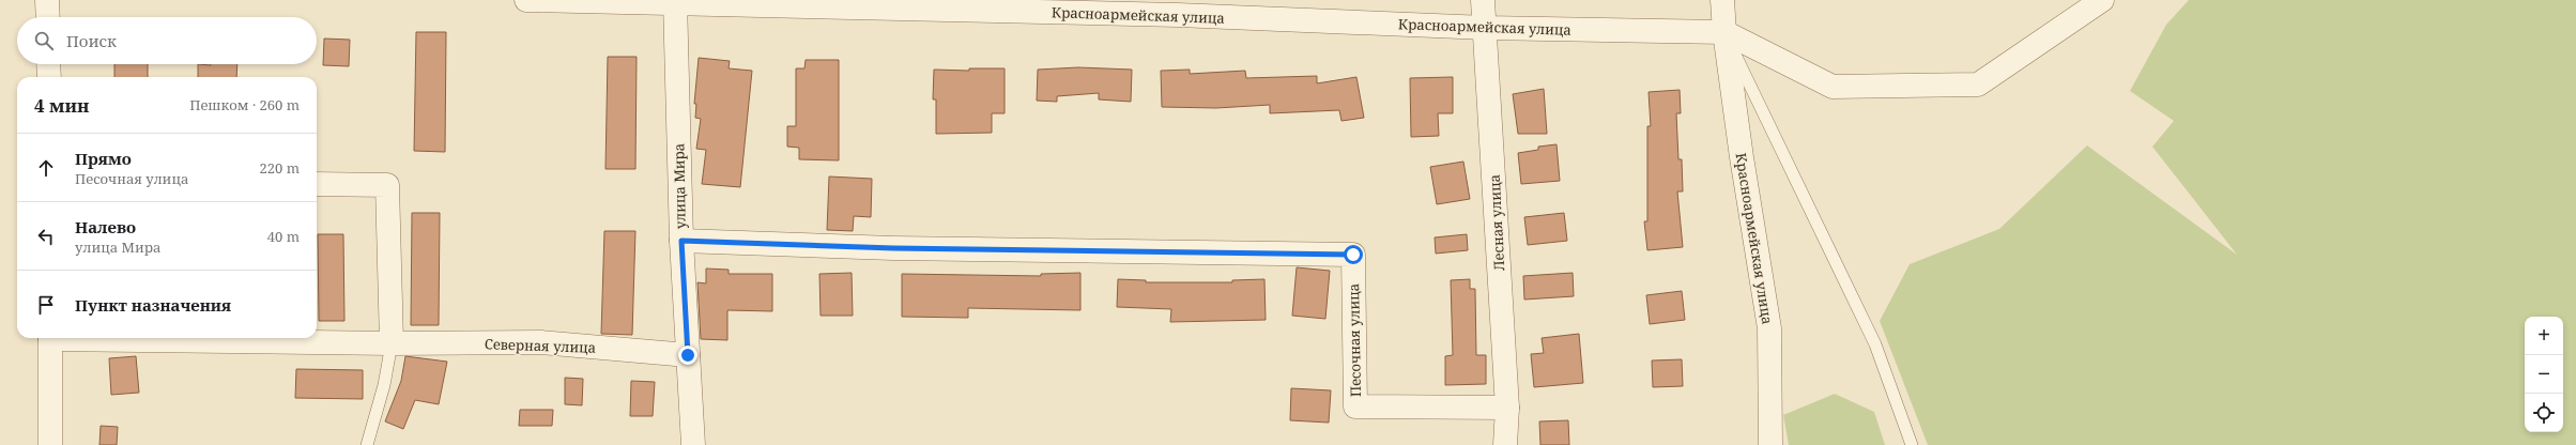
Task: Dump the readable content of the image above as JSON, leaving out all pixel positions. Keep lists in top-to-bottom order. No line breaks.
{"streets":{"street":["Красноармейская улица","улица Мира","Лесная улица","Песочная улица","Северная улица"]},"crossings":[["Красноармейская улица","улица Мира"],["Красноармейская улица","Лесная улица"],["улица Мира","Песочная улица"],["улица Мира","Северная улица"],["Лесная улица","Песочная улица"]],"page":{"search":"Поиск","heading":["4 мин","Пешком · 260 m"],"list":[["Прямо","Песочная улица","220 m"],["Налево","улица Мира","40 m"],"Пункт назначения"],"map_buttons":["+","−"]}}
